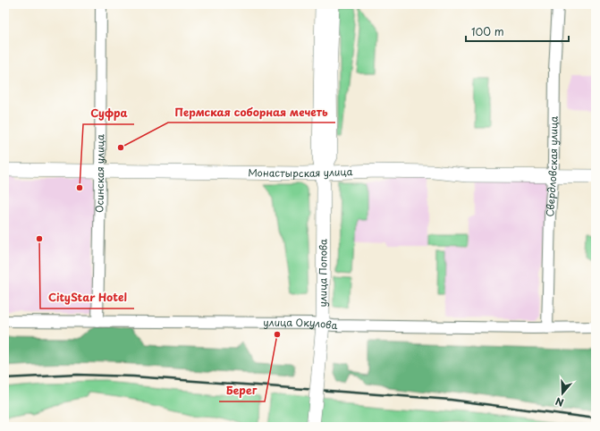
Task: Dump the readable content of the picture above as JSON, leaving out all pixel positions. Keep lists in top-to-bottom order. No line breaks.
{"streets":{"main road":["Монастырская улица","улица Попова"],"street":["Свердловская улица","Осинская улица","улица Окулова"]},"crossings":[["Свердловская улица","Монастырская улица"],["Свердловская улица","улица Окулова"],["Монастырская улица","Осинская улица"],["Монастырская улица","улица Попова"],["Осинская улица","улица Окулова"],["улица Попова","улица Окулова"]],"places":["Пермская соборная мечеть","Суфра","CityStar Hotel","Берег"],"scale_bar":"100 m","north":"bottom"}
